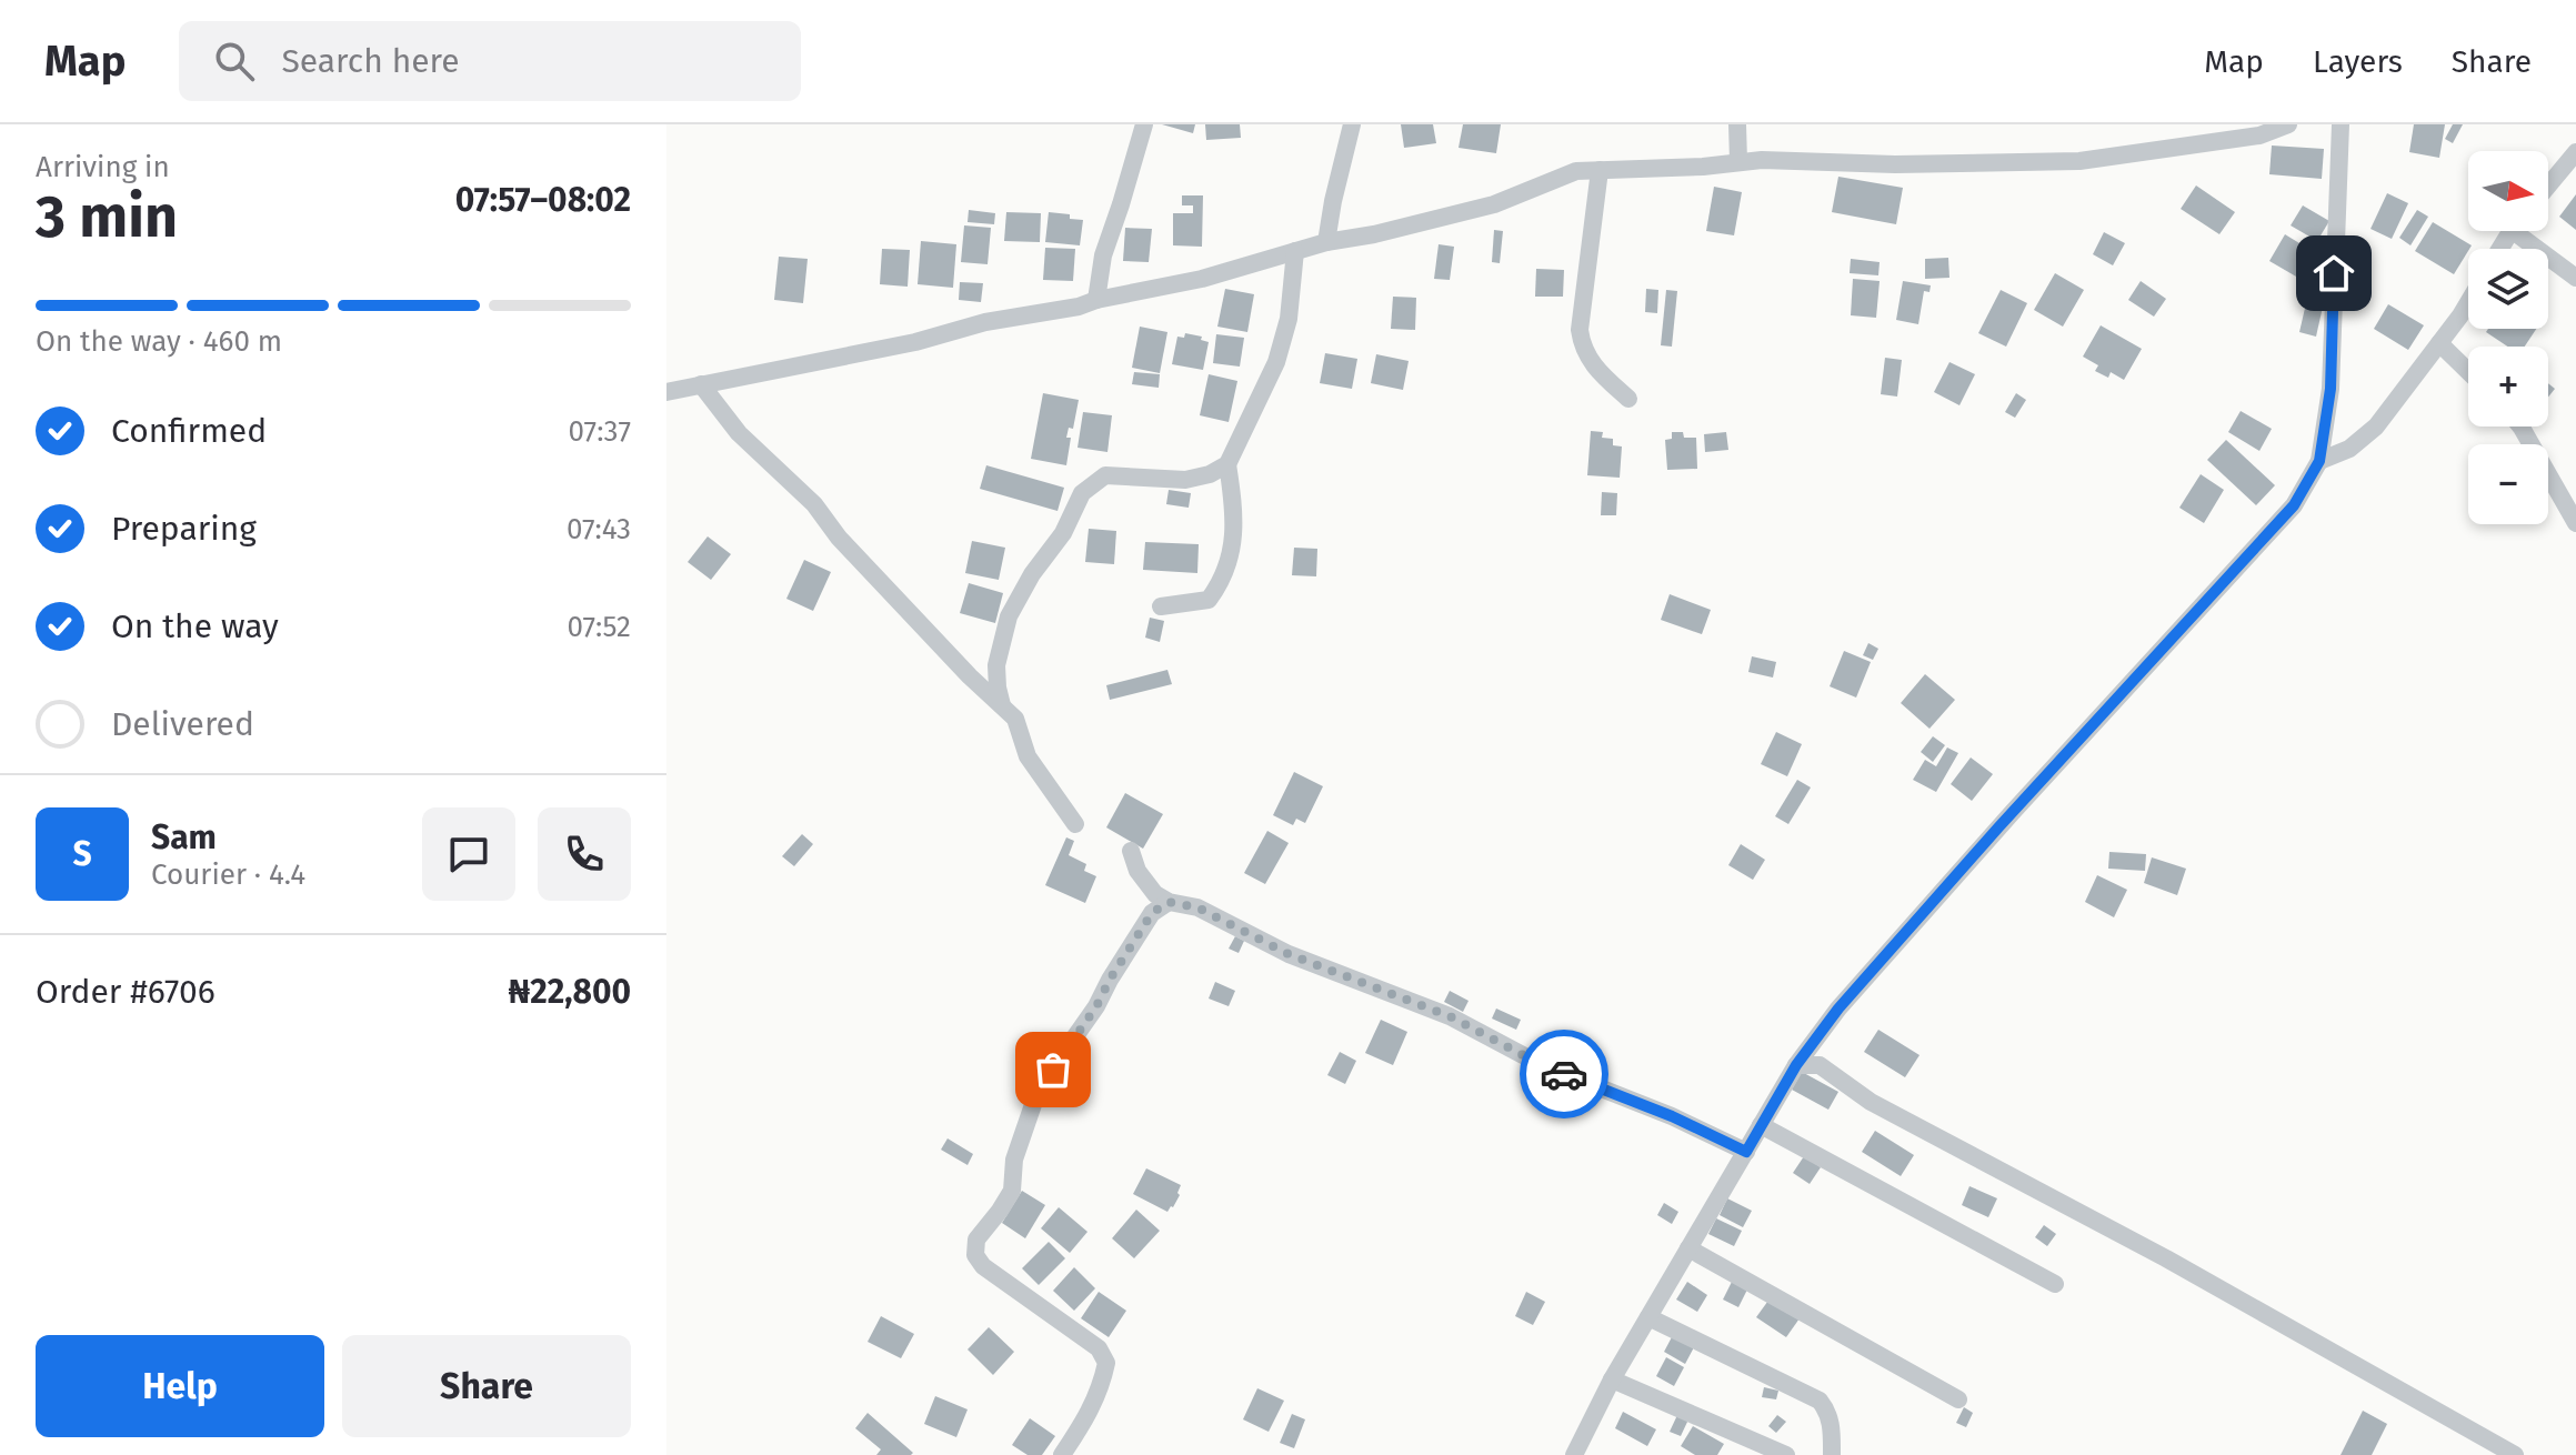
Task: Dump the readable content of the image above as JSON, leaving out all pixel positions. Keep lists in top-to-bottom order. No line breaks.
{"north":"right","page":{"header":"Map","search":"Search here","nav":["Map","Layers","Share"],"heading":["3 min","Arriving in","07:57–08:02"],"panel":["Sam","Courier · 4.4","Order #6706","₦22,800"],"map_buttons":["+","−"],"bar":"On the way · 460 m","list":[["Confirmed","07:37"],["Preparing","07:43"],["On the way","07:52"],"Delivered"],"round":"S","buttons":["Help","Share"]}}
